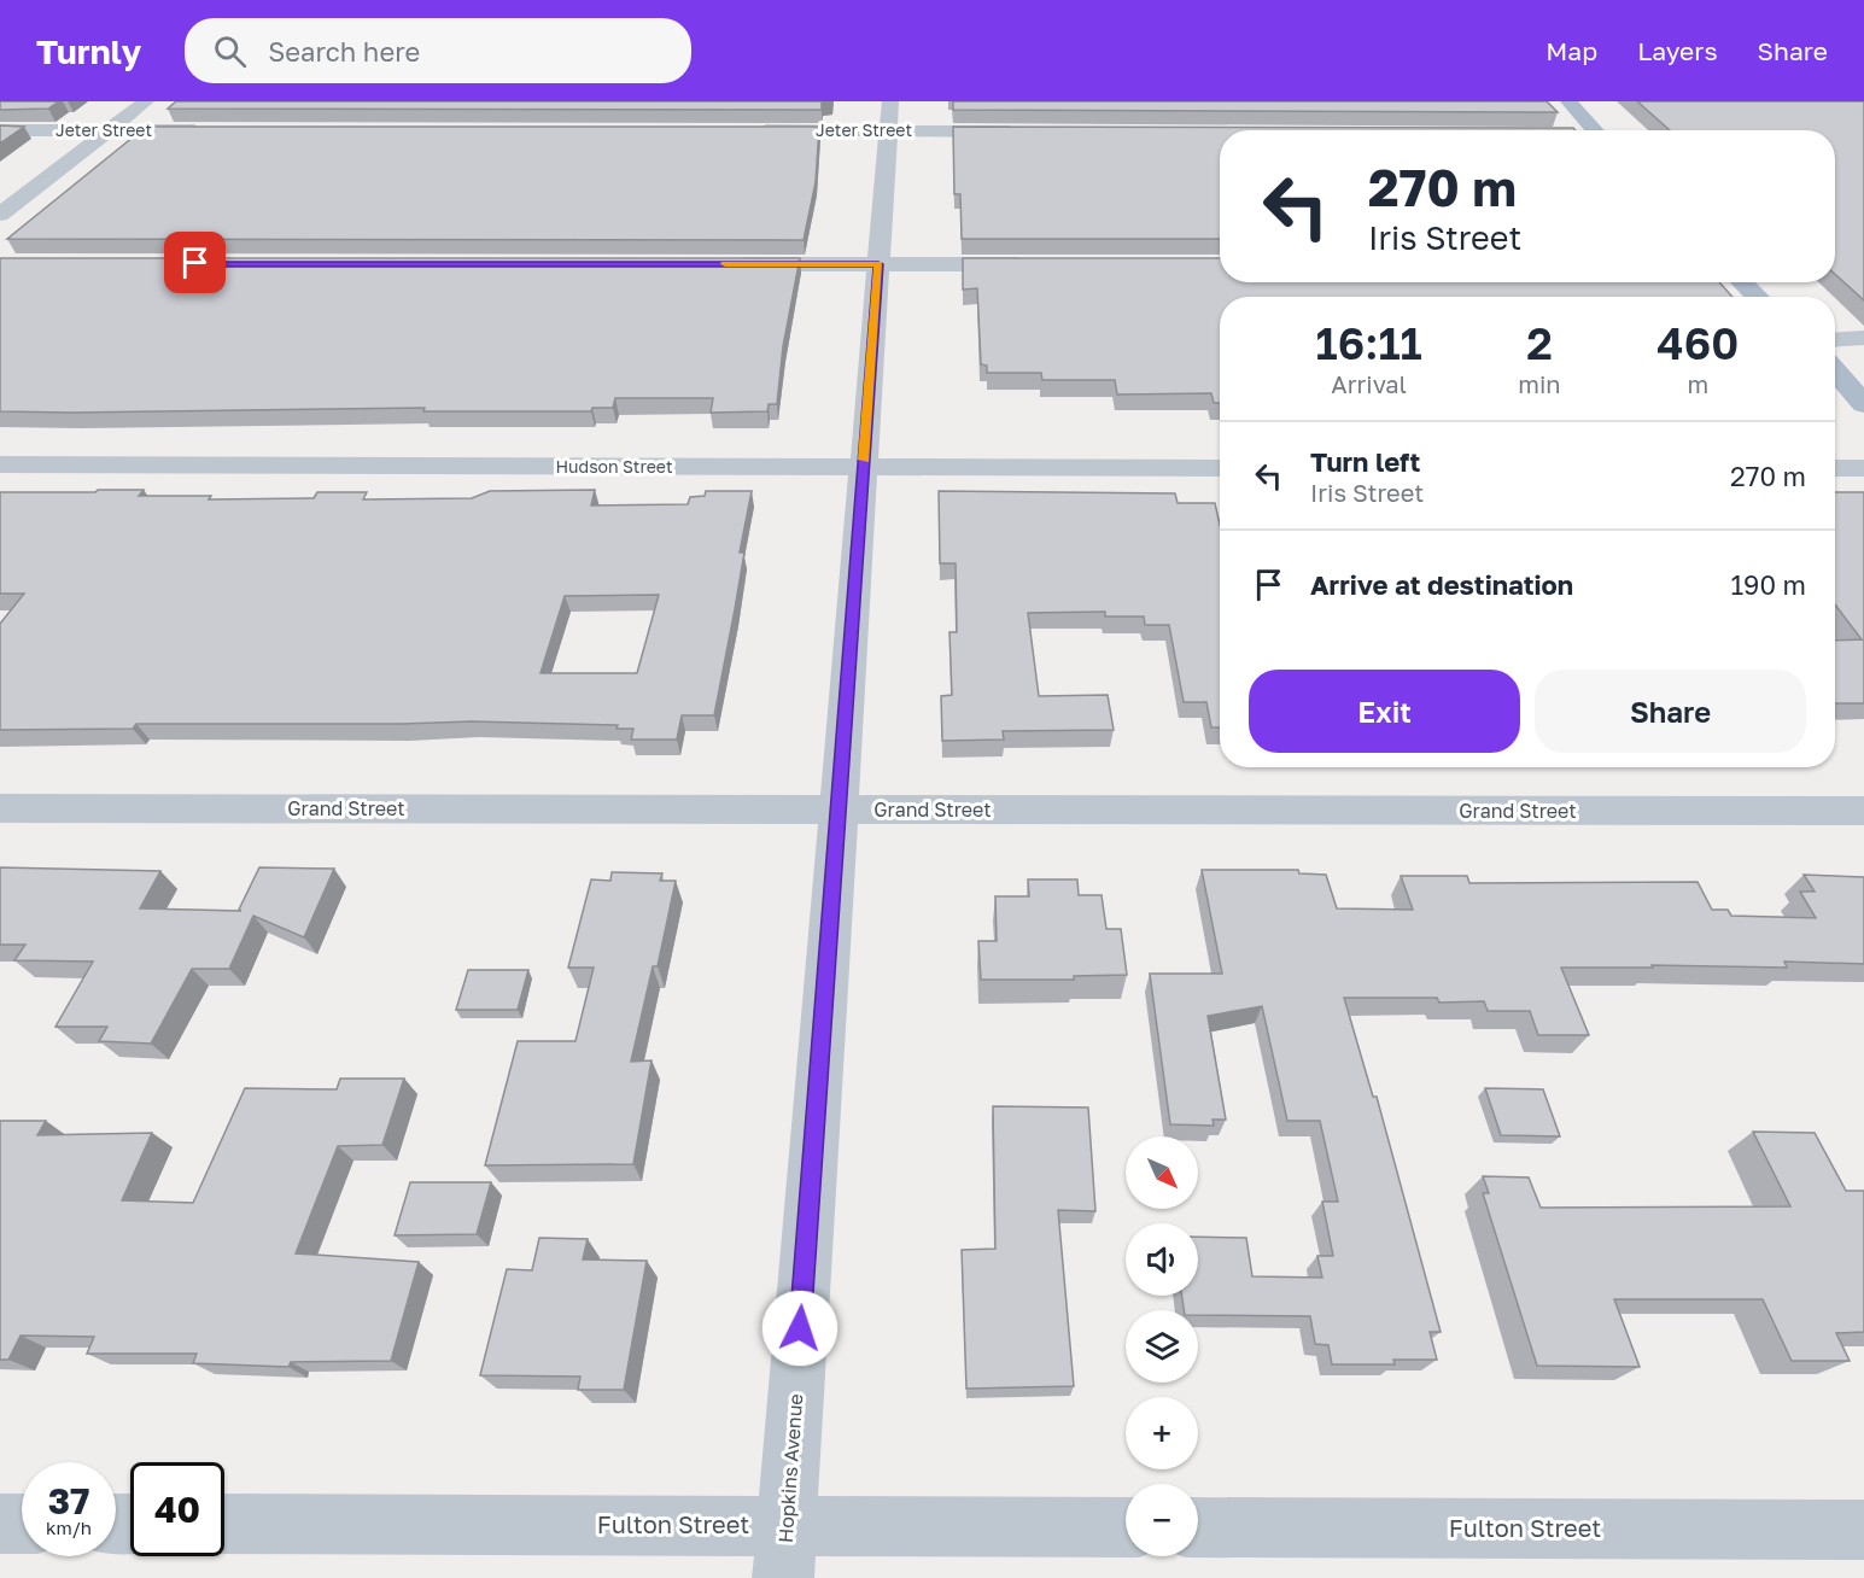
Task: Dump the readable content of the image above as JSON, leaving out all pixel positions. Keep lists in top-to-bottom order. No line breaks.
{"streets":{"street":["Jeter Street","Hudson Street","Grand Street","Hopkins Avenue","Fulton Street"]},"crossings":[["Jeter Street","Hopkins Avenue"],["Hudson Street","Hopkins Avenue"],["Grand Street","Hopkins Avenue"],["Hopkins Avenue","Fulton Street"]],"north":"bottom right","page":{"header":"Turnly","search":"Search here","nav":["Map","Layers","Share"],"turn":["270 m","Iris Street"],"eta":["16:11","Arrival","2","min","460","m"],"list":[{"name":"Turn left","note":"Iris Street","value":"270 m"},{"name":"Arrive at destination","value":"190 m"}],"buttons":["Exit","Share"],"map_buttons":["+","−"],"speed":"37 km/h","limit":"40"}}
